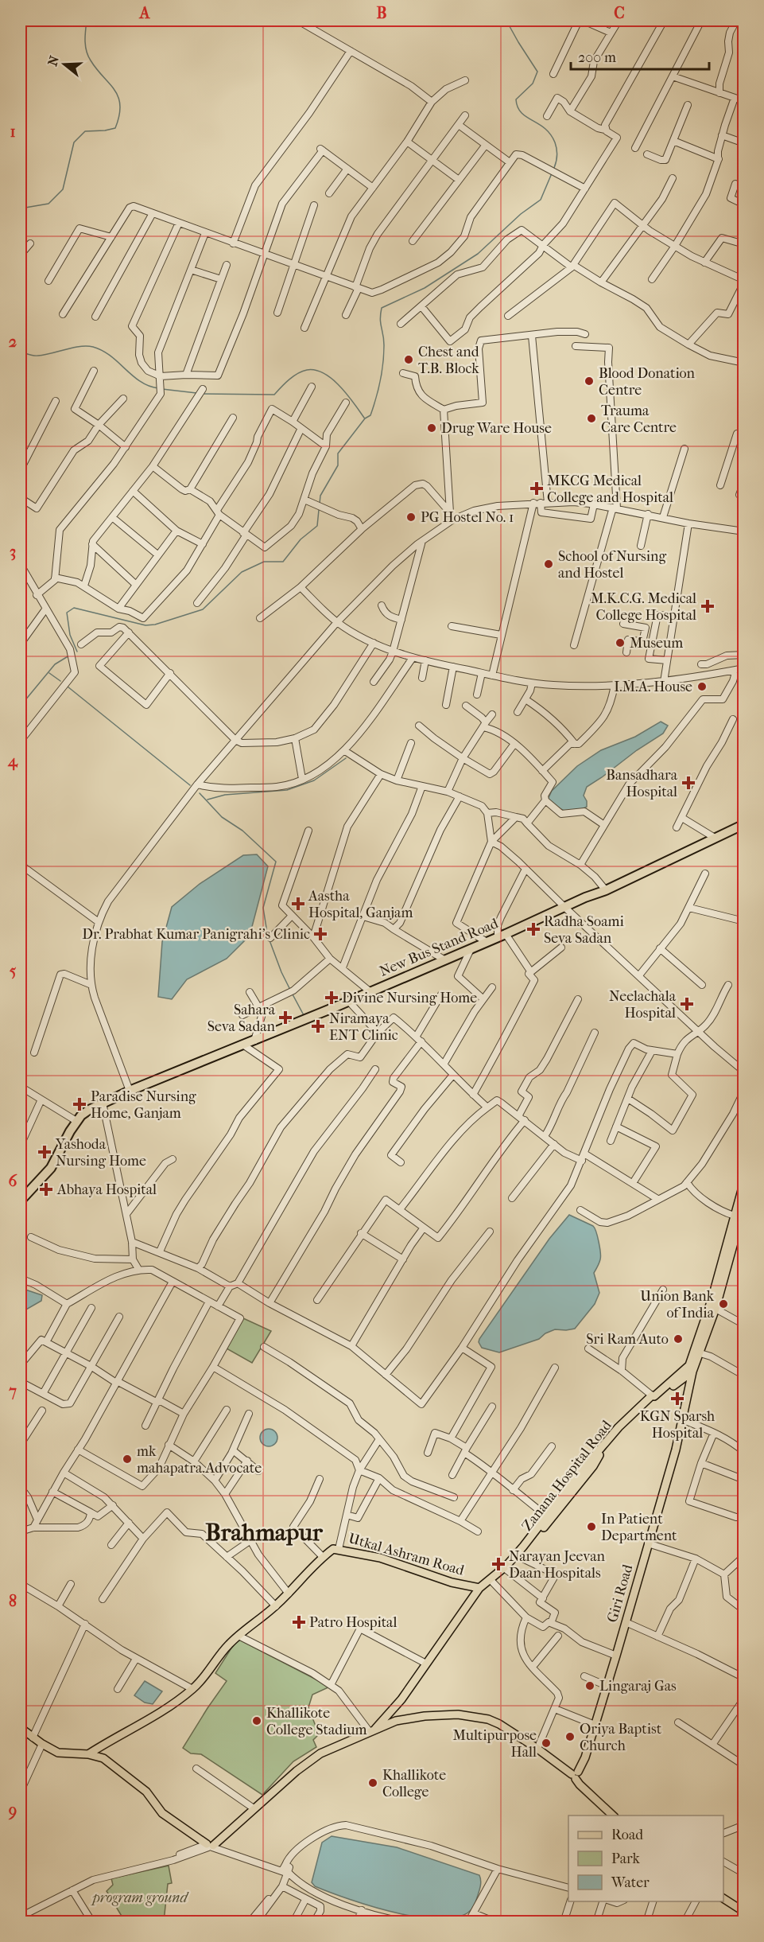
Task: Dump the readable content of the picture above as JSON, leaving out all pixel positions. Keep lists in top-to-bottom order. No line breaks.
{"streets":{"highway":["New Bus Stand Road"],"main road":["Zanana Hospital Road","Utkal Ashram Road","Giri Road"]},"crossings":[["Zanana Hospital Road","Utkal Ashram Road"]],"districts":["Brahmapur"],"parks":["program ground"],"places":{"other":["Chest and T.B. Block","Blood Donation Centre","Trauma Care Centre","Drug Ware House","PG Hostel No. 1","School of Nursing and Hostel","Museum","I.M.A. House","Union Bank of India","Sri Ram Auto","mk mahapatra.Advocate","In Patient Department","Lingaraj Gas","Khallikote College Stadium","Oriya Baptist Church","Multipurpose Hall","Khallikote College"],"health":["MKCG Medical College and Hospital","M.K.C.G. Medical College Hospital","Bansadhara Hospital","Aastha Hospital, Ganjam","Radha Soami Seva Sadan","Dr. Prabhat Kumar Panigrahi's Clinic","Divine Nursing Home","Neelachala Hospital","Sahara Seva Sadan","Niramaya ENT Clinic","Paradise Nursing Home, Ganjam","Yashoda Nursing Home","Abhaya Hospital","KGN Sparsh Hospital","Narayan Jeevan Daan Hospitals","Patro Hospital"]},"legend":["Road","Park","Water"],"scale_bar":"200 m","north":"left","grid":{"columns":["A","B","C"],"rows":["1","2","3","4","5","6","7","8","9"]}}
